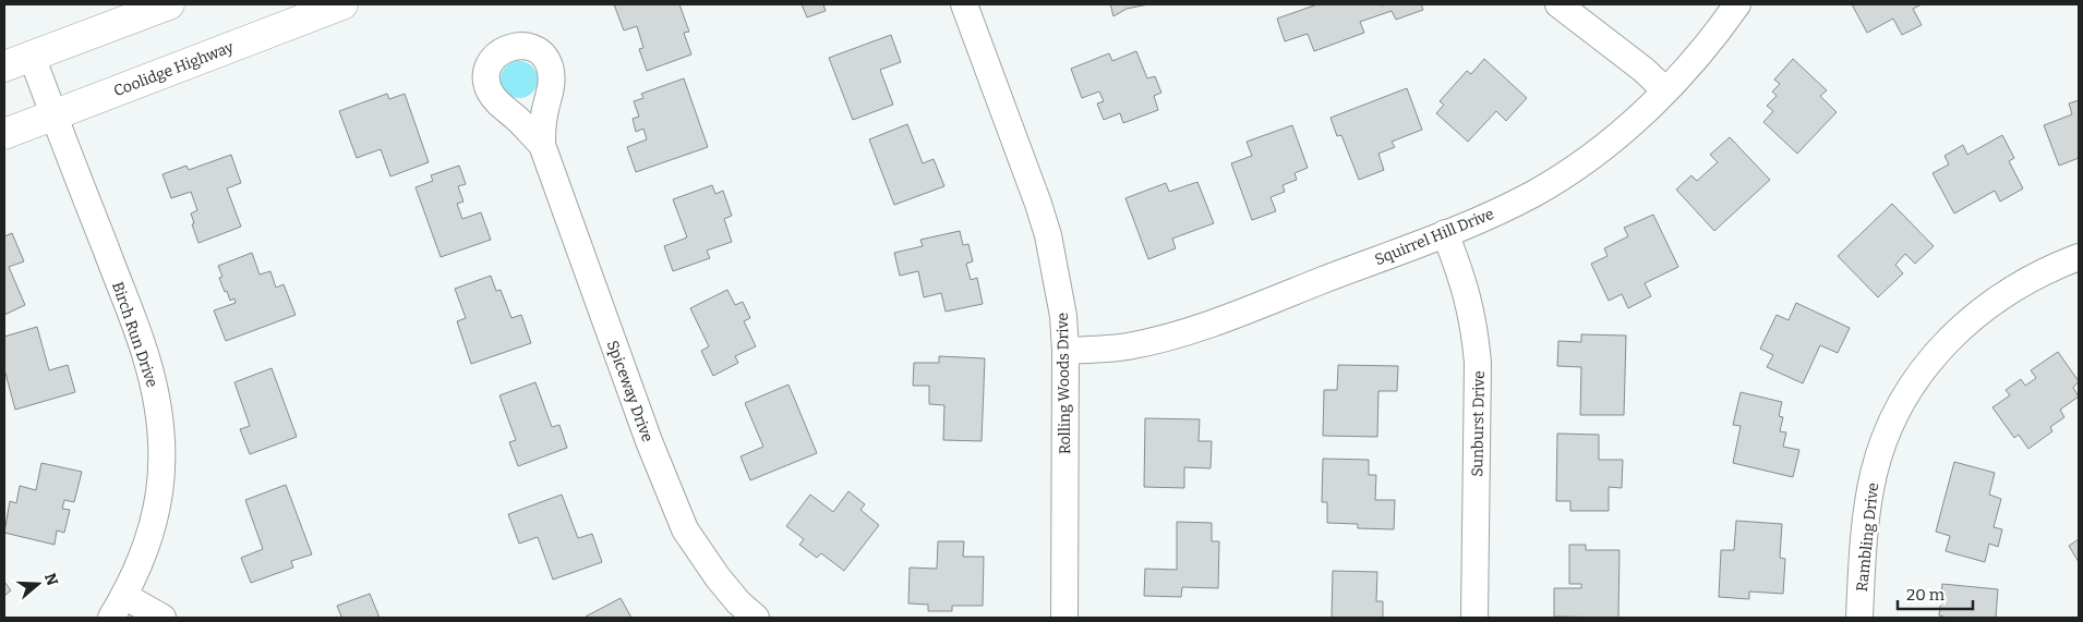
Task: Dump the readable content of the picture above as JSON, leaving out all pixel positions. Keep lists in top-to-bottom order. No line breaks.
{"streets":{"main road":["Coolidge Highway"],"street":["Squirrel Hill Drive","Birch Run Drive","Rolling Woods Drive","Spiceway Drive","Sunburst Drive","Rambling Drive"]},"crossings":[["Coolidge Highway","Birch Run Drive"],["Squirrel Hill Drive","Rolling Woods Drive"],["Squirrel Hill Drive","Sunburst Drive"]],"scale_bar":"20 m","north":"right"}
